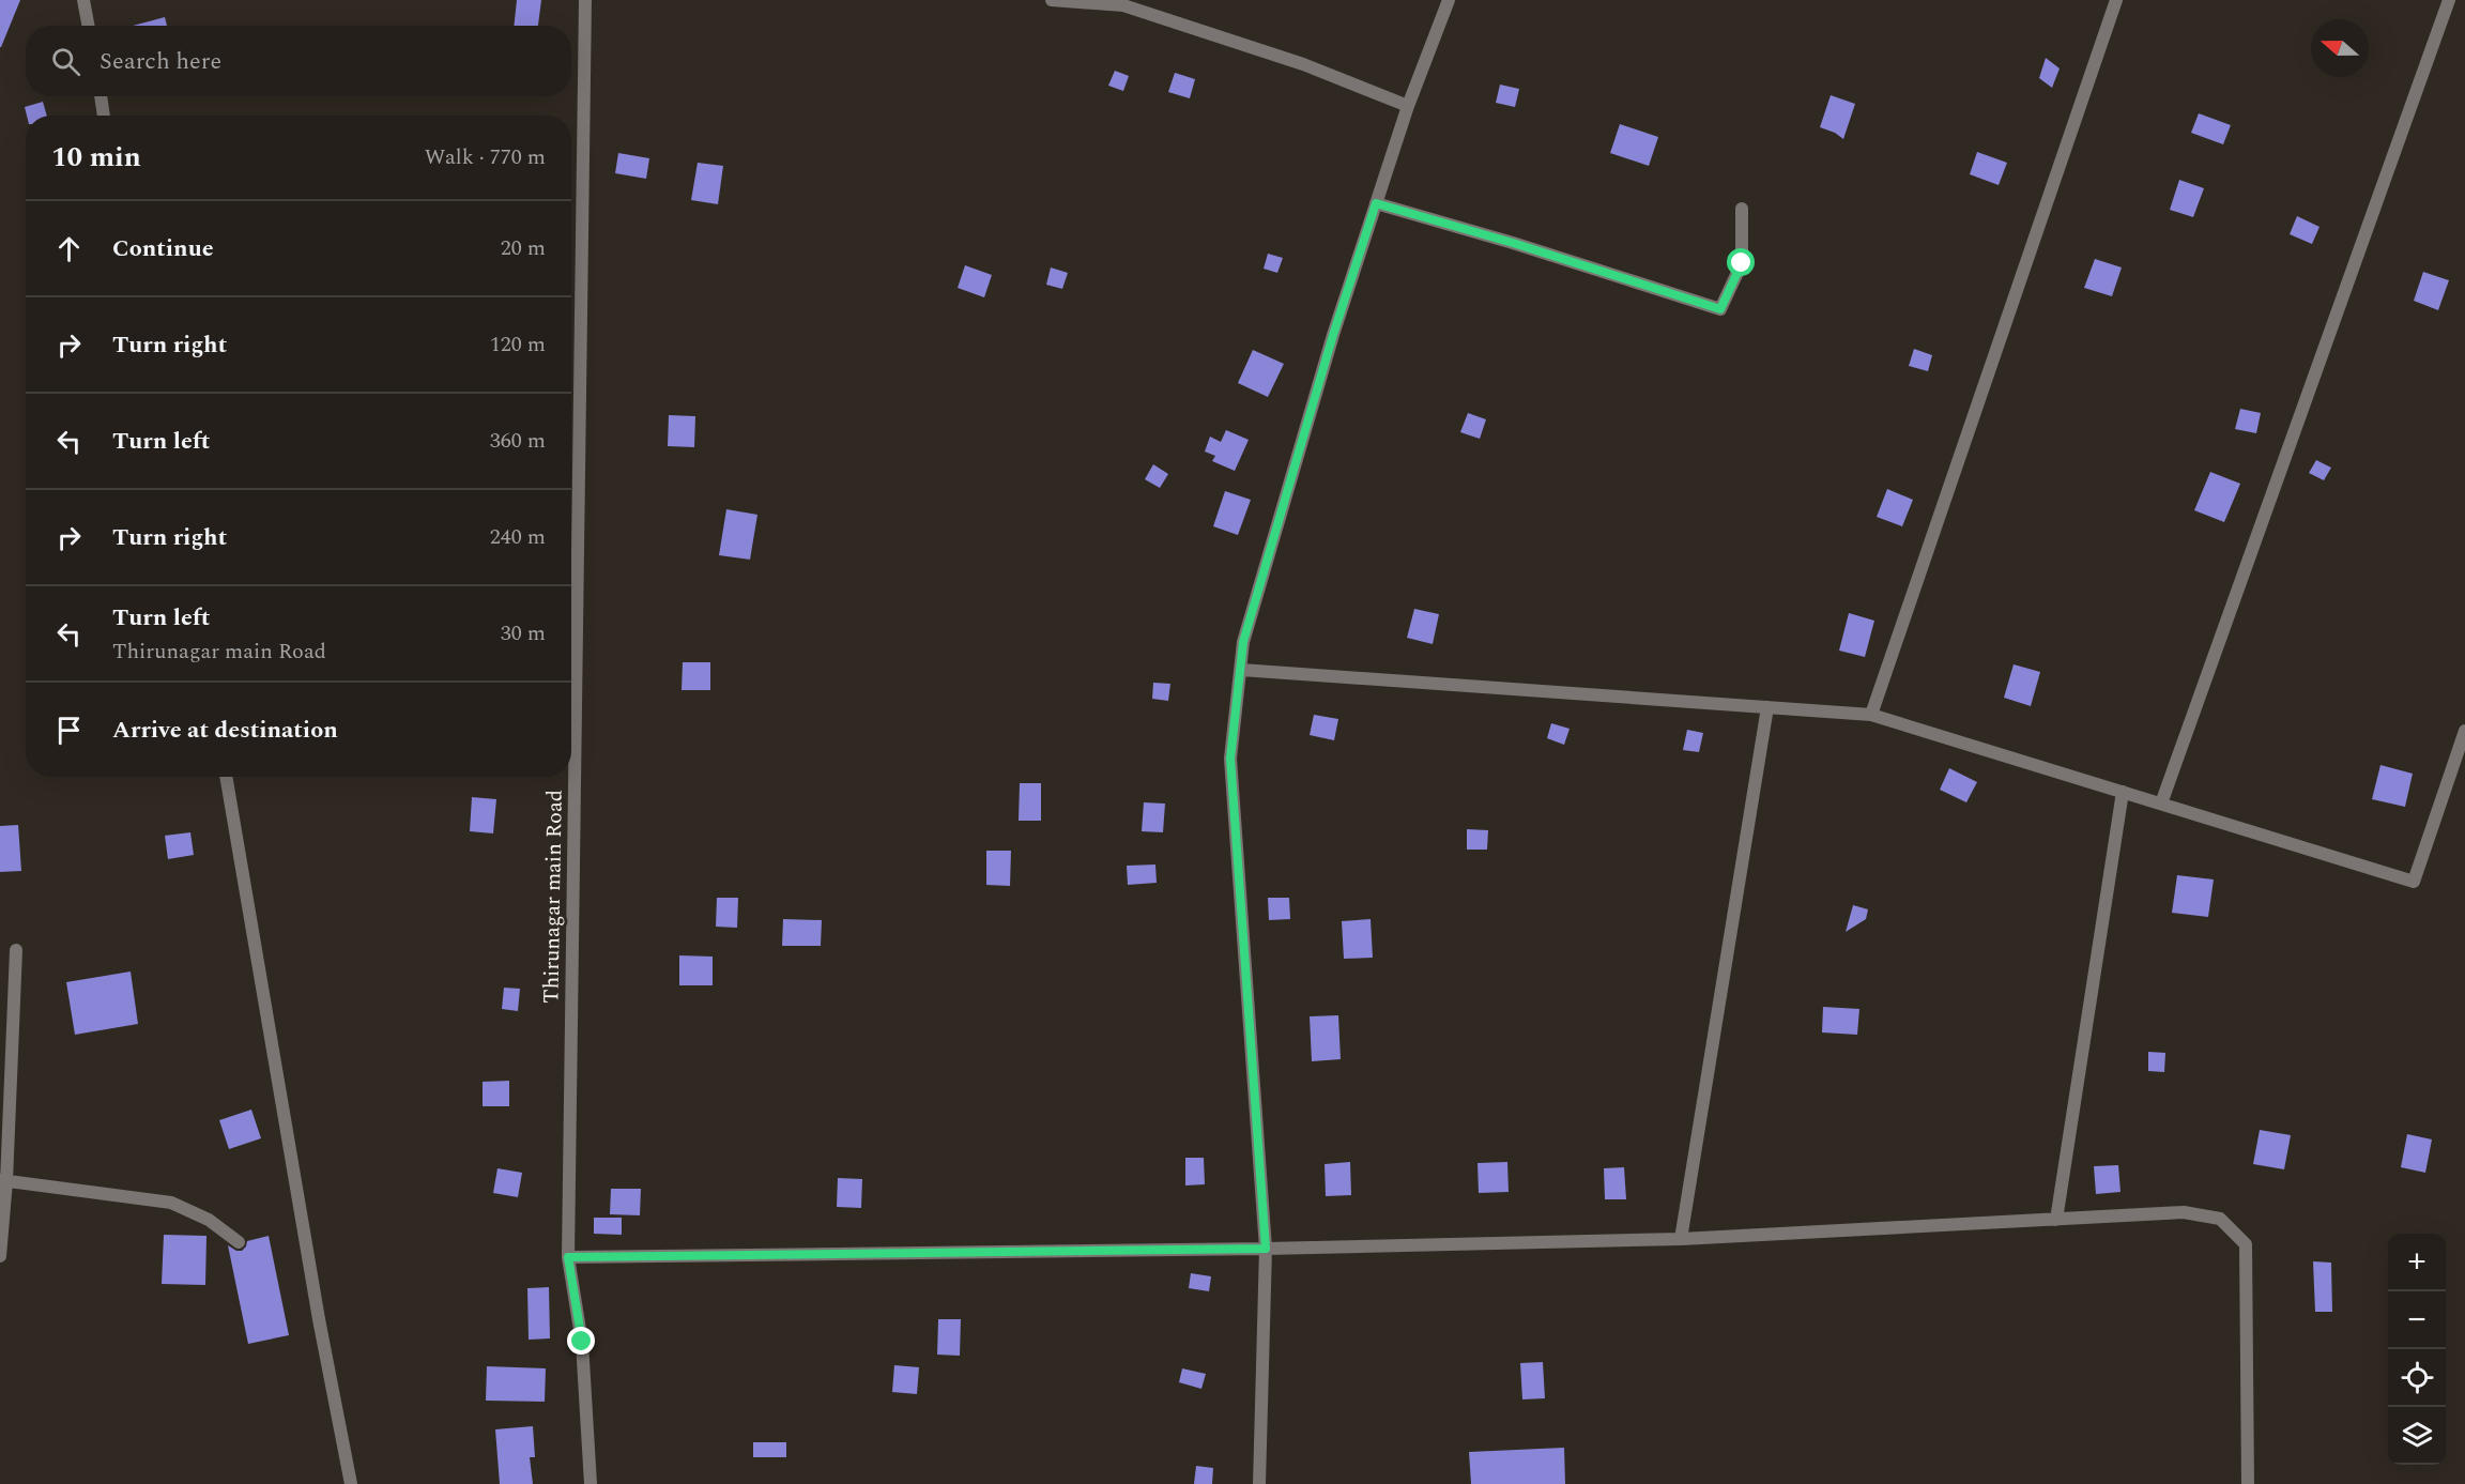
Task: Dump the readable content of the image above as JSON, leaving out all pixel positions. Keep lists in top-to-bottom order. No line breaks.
{"streets":{"street":["Thirunagar main Road"]},"north":"left","page":{"search":"Search here","heading":["10 min","Walk · 770 m"],"list":[["Continue","20 m"],["Turn right","120 m"],["Turn left","360 m"],["Turn right","240 m"],["Turn left","Thirunagar main Road","30 m"],"Arrive at destination"],"map_buttons":["+","−"]}}
